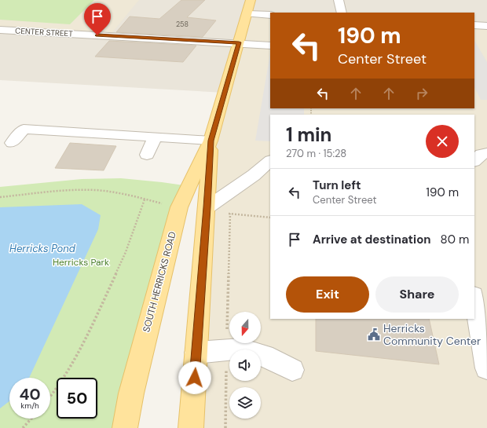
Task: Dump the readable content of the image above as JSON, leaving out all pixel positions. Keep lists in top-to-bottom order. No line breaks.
{"streets":{"main road":["SOUTH HERRICKS ROAD"],"street":["CENTER STREET"]},"crossings":[["CENTER STREET","SOUTH HERRICKS ROAD"]],"water":["Herricks Pond"],"parks":["Herricks Park"],"places":{"public building":["Herricks Community Center"]},"house_numbers":["258"],"north":"bottom","page":{"turn":["190 m","Center Street"],"heading":["1 min","270 m · 15:28"],"list":[{"name":"Turn left","note":"Center Street","value":"190 m"},{"name":"Arrive at destination","value":"80 m"}],"buttons":["Exit","Share"],"speed":"40 km/h","limit":"50"}}
